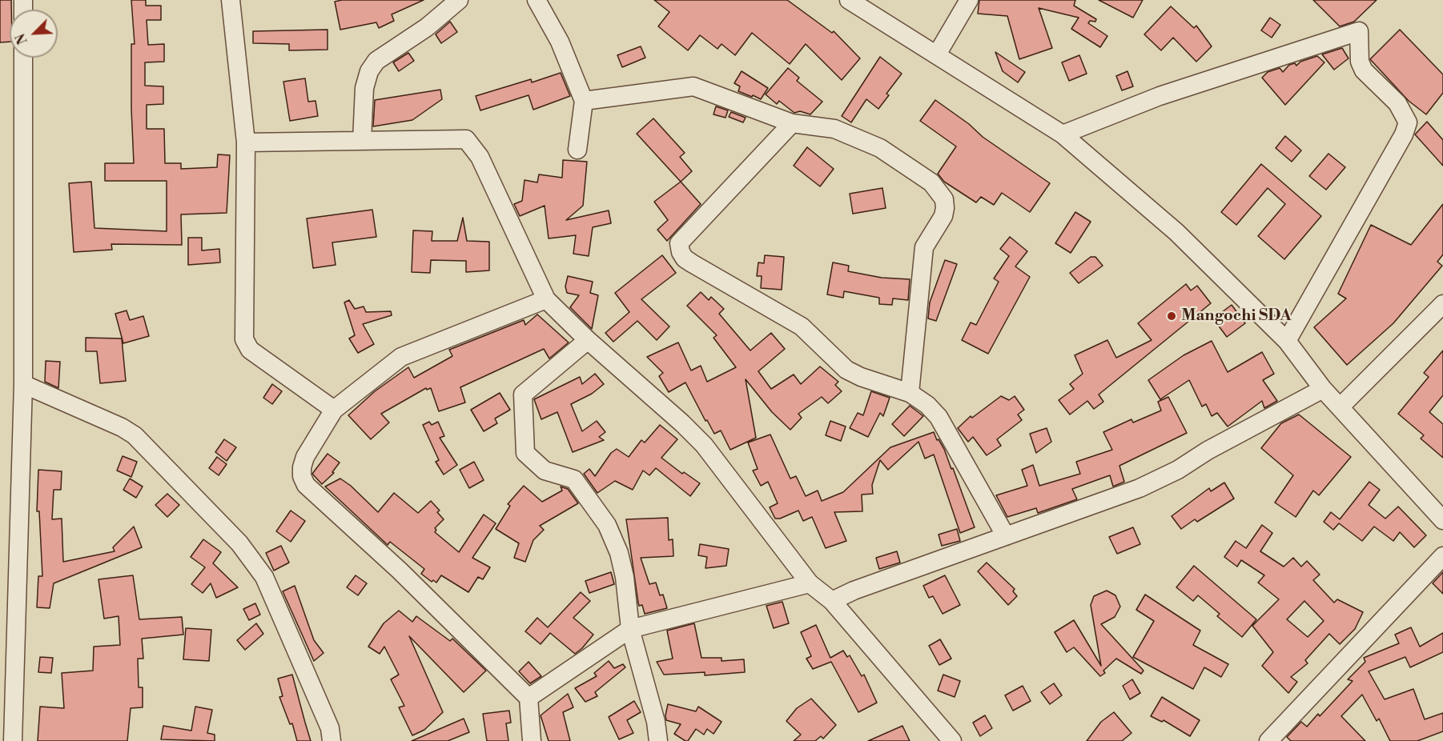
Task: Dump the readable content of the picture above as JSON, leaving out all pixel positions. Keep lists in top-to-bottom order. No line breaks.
{"places":["Mangochi SDA"],"north":"bottom left"}
